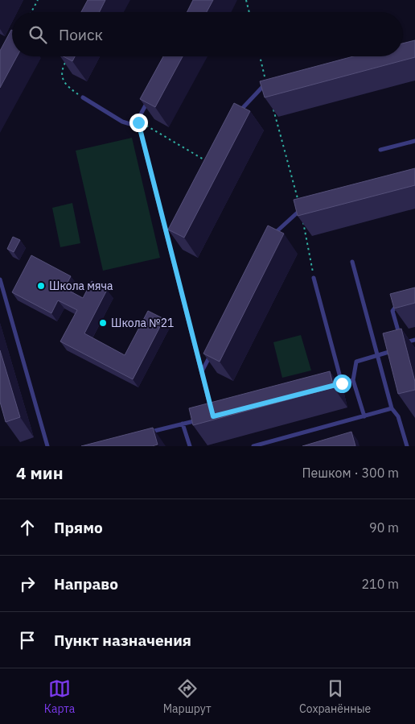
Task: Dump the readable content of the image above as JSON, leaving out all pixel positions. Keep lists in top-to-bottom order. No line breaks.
{"places":["Школа мяча","Школа №21"],"page":{"search":"Поиск","heading":["4 мин","Пешком · 300 m"],"list":[["Прямо","90 m"],["Направо","210 m"],"Пункт назначения"],"nav":["Карта","Маршрут","Сохранённые"]}}
